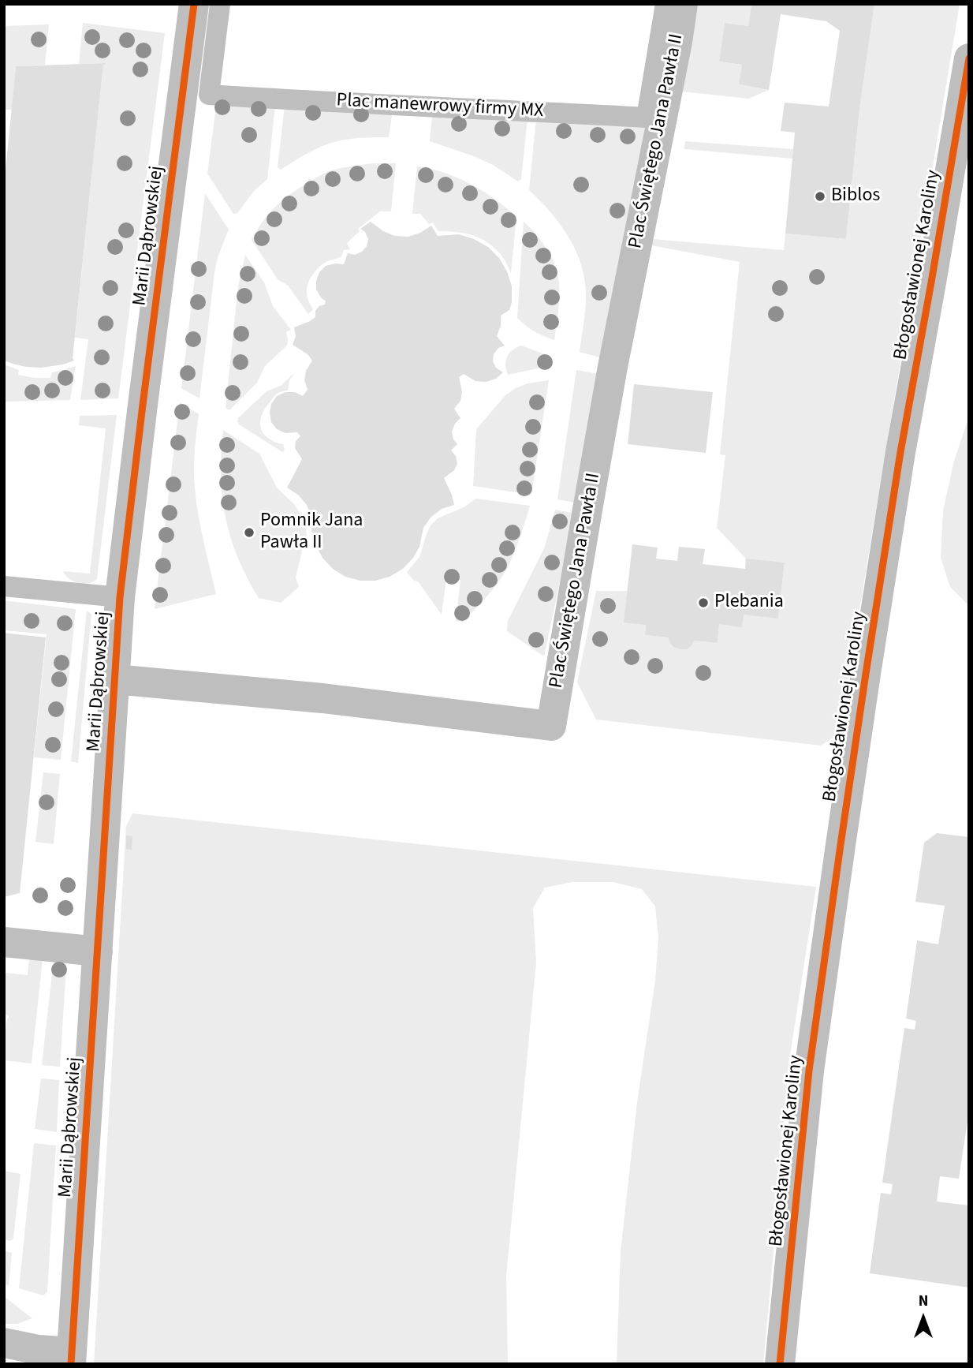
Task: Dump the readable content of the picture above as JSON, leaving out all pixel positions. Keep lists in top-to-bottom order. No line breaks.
{"streets":{"street":["Plac Świętego Jana Pawła II","Marii Dąbrowskiej","Błogosławionej Karoliny"],"lane":["Plac manewrowy firmy MX"]},"crossings":[["Plac Świętego Jana Pawła II","Marii Dąbrowskiej"]],"places":["Biblos","Pomnik Jana Pawła II","Plebania"],"north":"top"}
